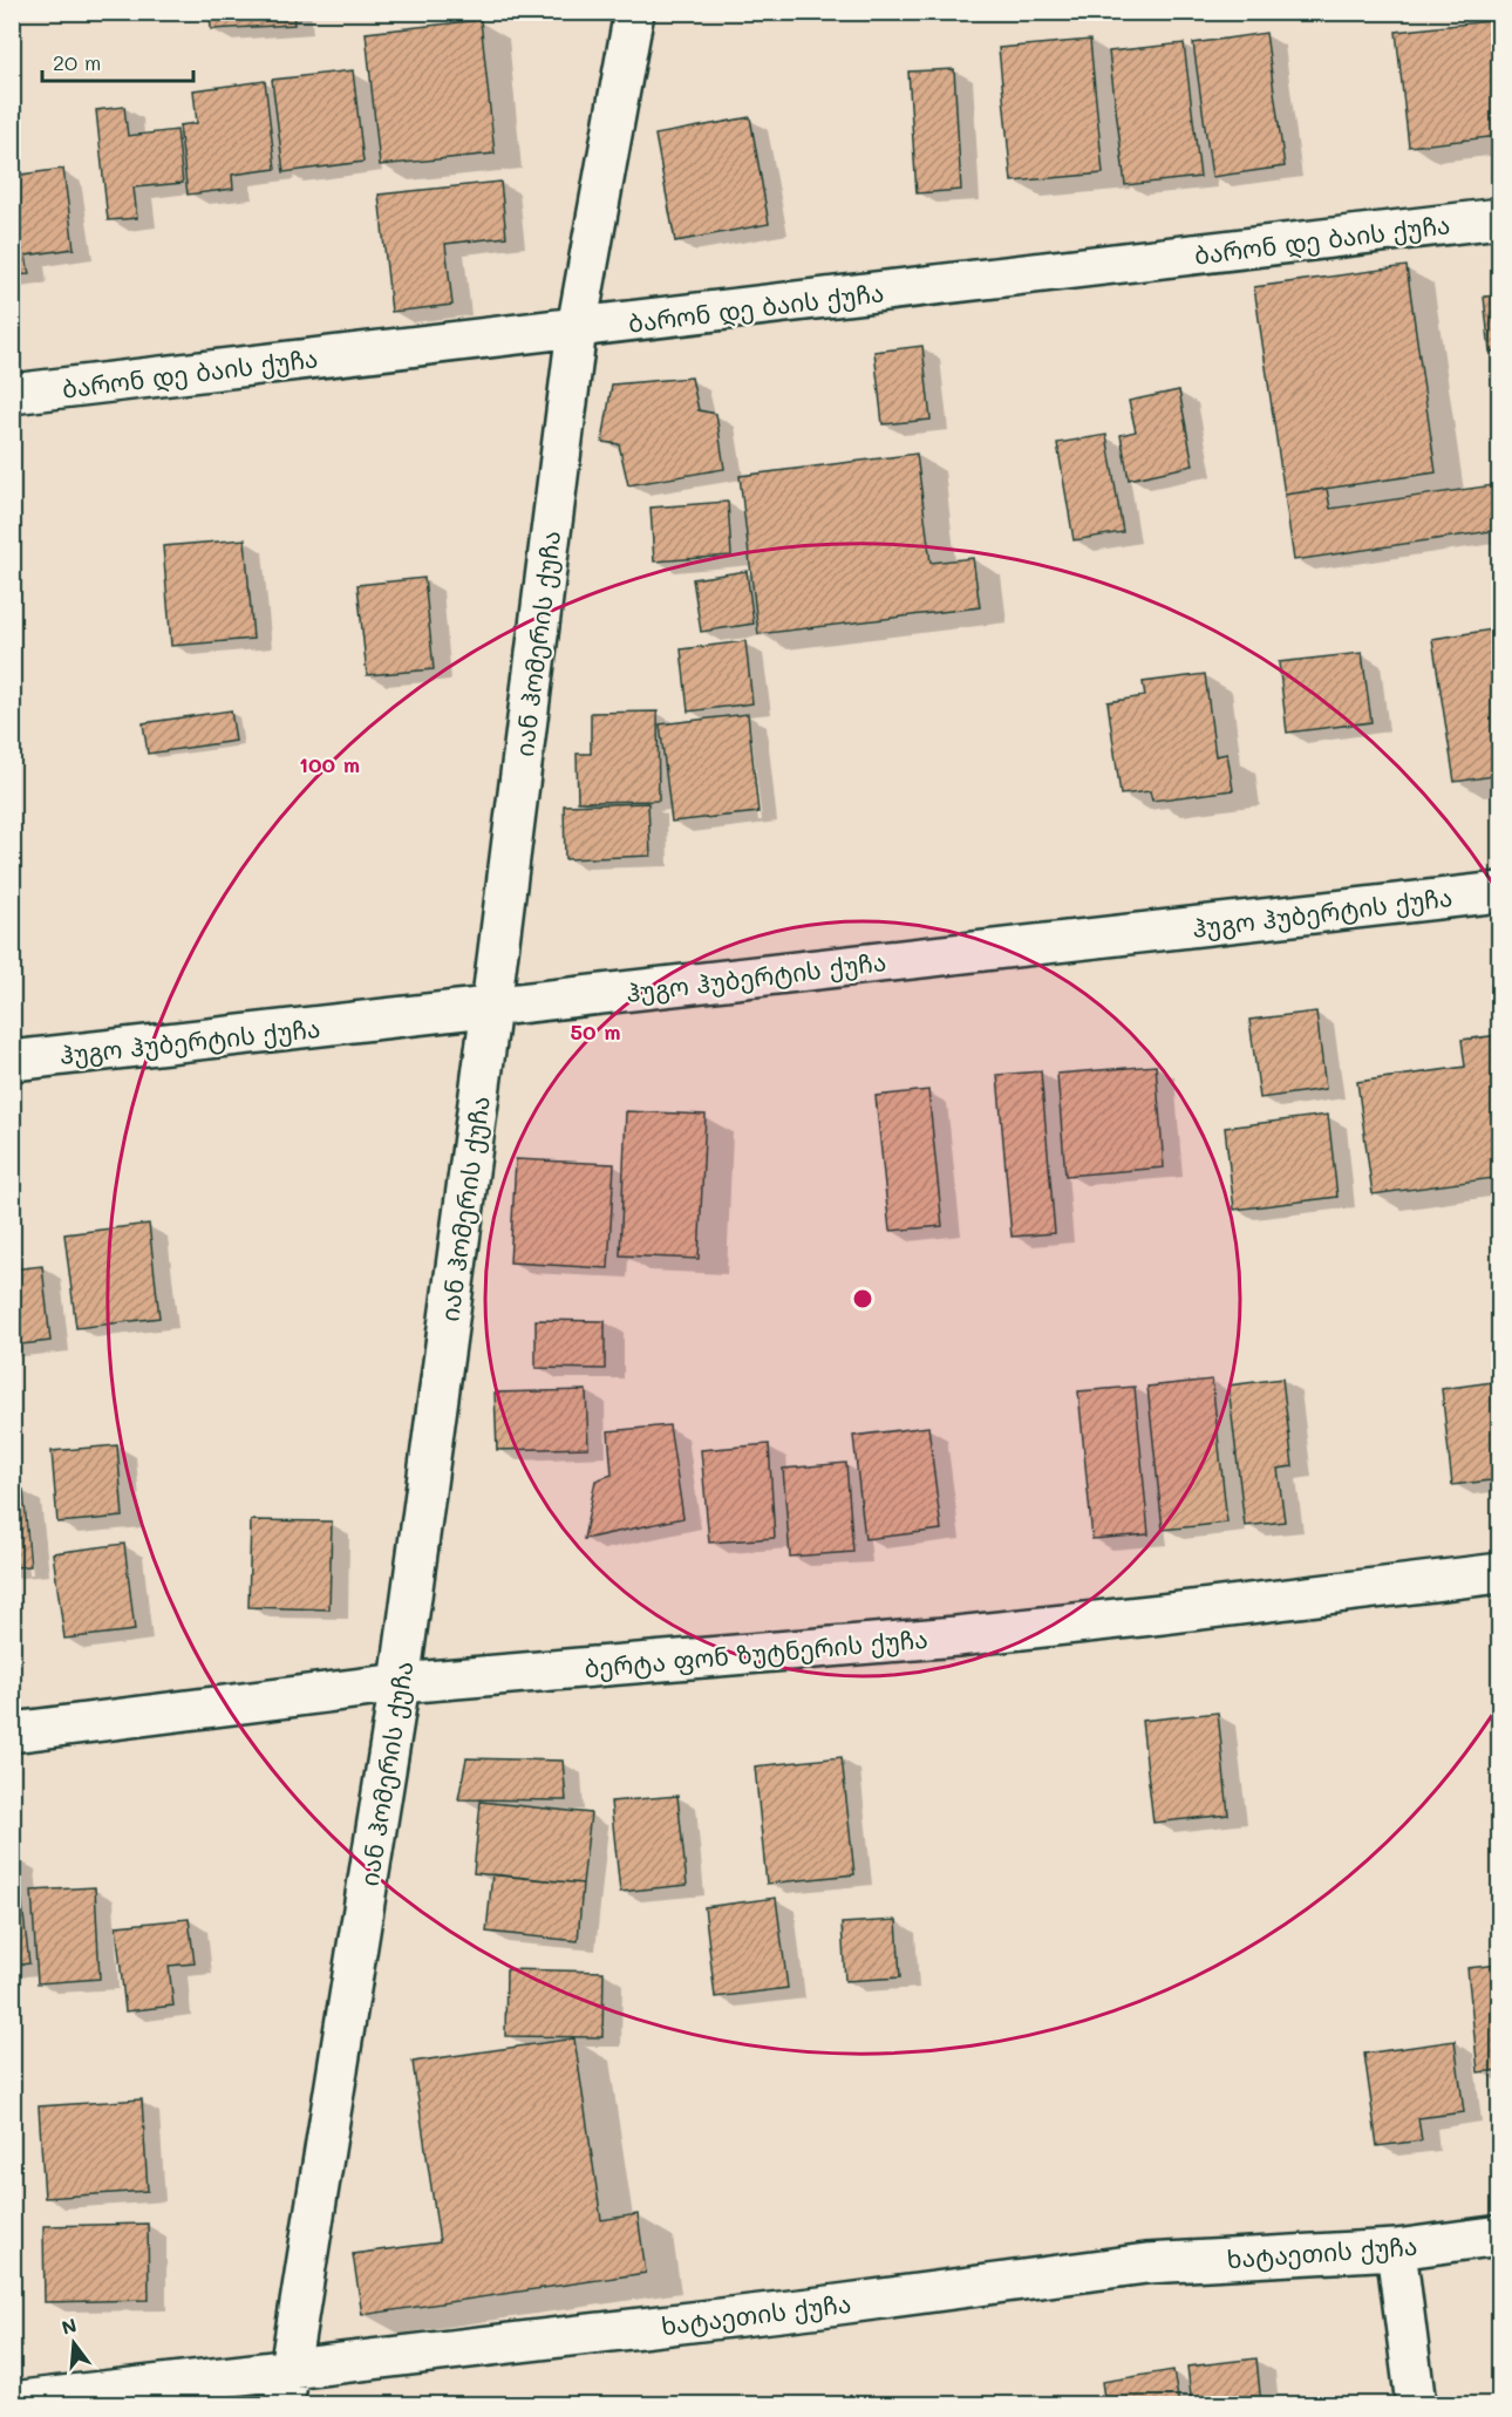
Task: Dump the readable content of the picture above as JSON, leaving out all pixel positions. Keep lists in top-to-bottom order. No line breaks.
{"streets":{"street":["ბარონ დე ბაის ქუჩა","იან ჰომერის ქუჩა","ჰუგო ჰუბერტის ქუჩა","ბერტა ფონ ზუტნერის ქუჩა","ხატაეთის ქუჩა"]},"crossings":[["ბარონ დე ბაის ქუჩა","იან ჰომერის ქუჩა"],["იან ჰომერის ქუჩა","ჰუგო ჰუბერტის ქუჩა"],["იან ჰომერის ქუჩა","ბერტა ფონ ზუტნერის ქუჩა"],["იან ჰომერის ქუჩა","ხატაეთის ქუჩა"]],"scale_bar":"20 m","north":"top","rings":["100 m","50 m"]}
